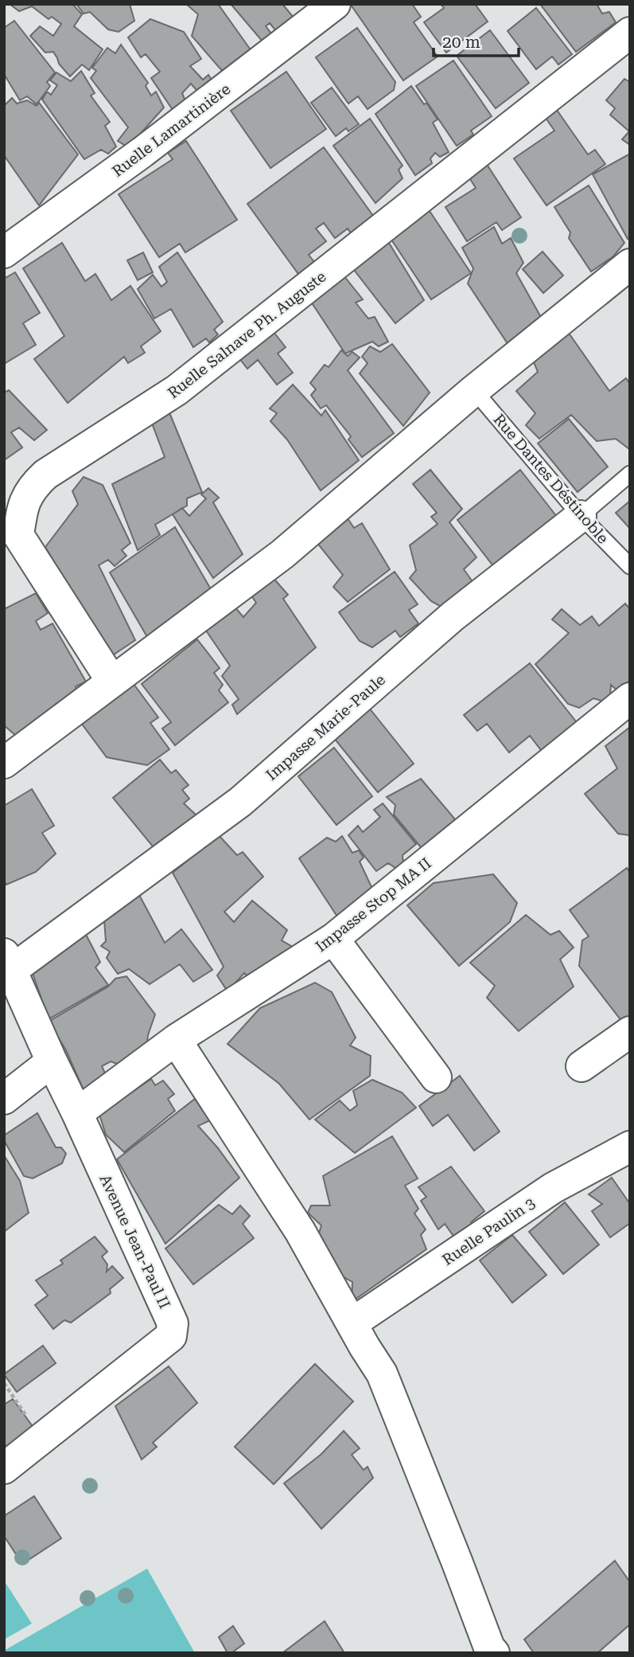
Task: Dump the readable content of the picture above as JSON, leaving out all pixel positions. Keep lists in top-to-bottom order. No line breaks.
{"streets":{"street":["Ruelle Lamartinière","Ruelle Salnave Ph. Auguste","Impasse Marie-Paule","Impasse Stop MA II","Ruelle Paulin 3","Avenue Jean-Paul II"],"lane":["Rue Dantes Déstinoble"]},"crossings":[["Rue Dantes Déstinoble","Impasse Marie-Paule"],["Impasse Marie-Paule","Avenue Jean-Paul II"],["Impasse Stop MA II","Avenue Jean-Paul II"]],"scale_bar":"20 m"}
